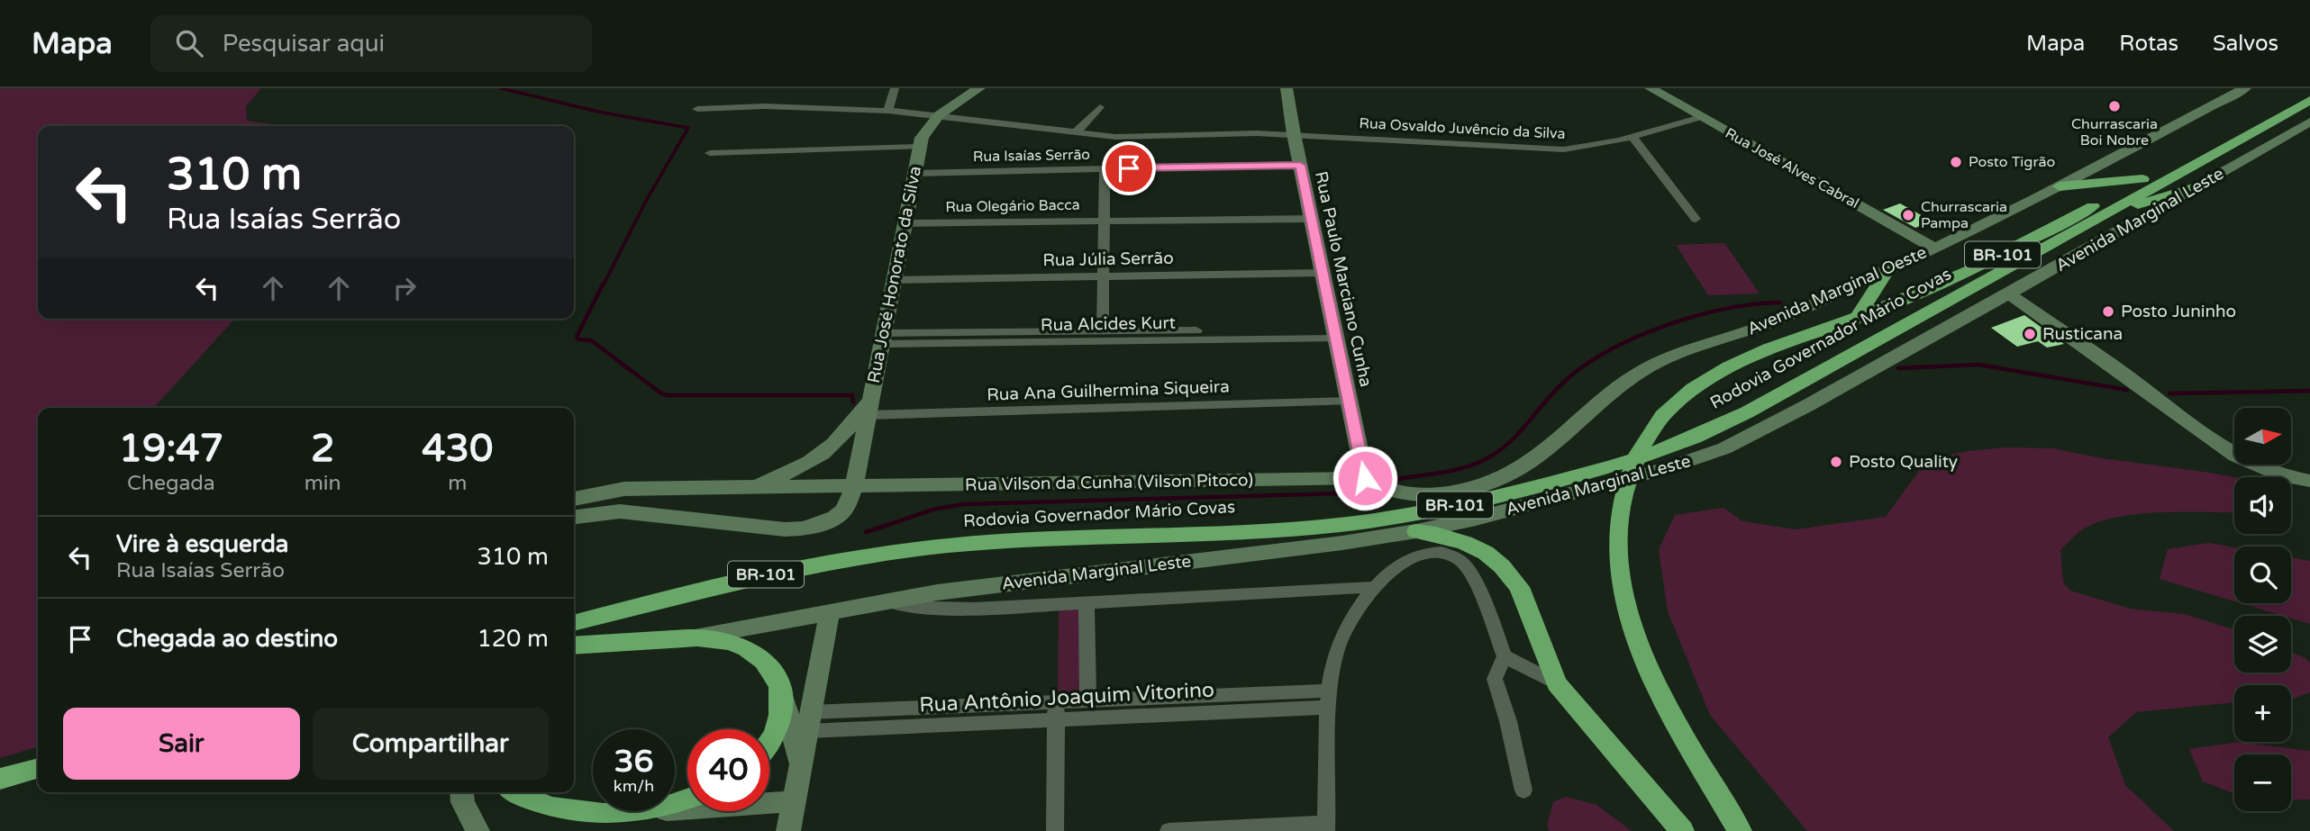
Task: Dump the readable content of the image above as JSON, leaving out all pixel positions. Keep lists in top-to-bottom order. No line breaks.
{"streets":{"highway":["BR-101","Rodovia Governador Mário Covas"],"main road":["Rua José Alves Cabral","Avenida Marginal Leste","Rua José Honorato da Silva","Rua Paulo Marciano Cunha","Avenida Marginal Oeste","Rua Vilson da Cunha (Vilson Pitoco)"],"street":["Rua Osvaldo Juvêncio da Silva","Rua Isaías Serrão","Rua Olegário Bacca","Rua Júlia Serrão","Rua Alcides Kurt","Rua Ana Guilhermina Siqueira","Rua Antônio Joaquim Vitorino"]},"crossings":[["Rua Osvaldo Juvêncio da Silva","Rua José Alves Cabral"],["Rua Osvaldo Juvêncio da Silva","Rua José Honorato da Silva"],["Rua Osvaldo Juvêncio da Silva","Rua Paulo Marciano Cunha"],["Rua Isaías Serrão","Rua José Honorato da Silva"],["Rua Isaías Serrão","Rua Paulo Marciano Cunha"],["Rua José Alves Cabral","Avenida Marginal Oeste"],["Rua Olegário Bacca","Rua José Honorato da Silva"],["Rua Olegário Bacca","Rua Paulo Marciano Cunha"],["Rua Júlia Serrão","Rua José Honorato da Silva"],["Rua Júlia Serrão","Rua Paulo Marciano Cunha"],["Rua José Honorato da Silva","Rua Alcides Kurt"],["Rua José Honorato da Silva","Rua Ana Guilhermina Siqueira"],["Rua Paulo Marciano Cunha","Avenida Marginal Oeste"],["Rua Paulo Marciano Cunha","Rua Alcides Kurt"],["Rua Paulo Marciano Cunha","Rua Ana Guilhermina Siqueira"],["Rua Paulo Marciano Cunha","Rua Vilson da Cunha (Vilson Pitoco)"],["Avenida Marginal Oeste","Rua Vilson da Cunha (Vilson Pitoco)"]],"places":["Churrascaria Boi Nobre","Posto Tigrão","Churrascaria Pampa","Posto Juninho","Rusticana","Posto Quality"],"north":"right","page":{"header":"Mapa","search":"Pesquisar aqui","nav":["Mapa","Rotas","Salvos"],"turn":["310 m","Rua Isaías Serrão"],"map_buttons":["+","−"],"eta":["19:47","Chegada","2","min","430","m"],"list":[{"name":"Vire à esquerda","note":"Rua Isaías Serrão","value":"310 m"},{"name":"Chegada ao destino","value":"120 m"}],"buttons":["Sair","Compartilhar"],"speed":"36 km/h","limit":"40"}}
